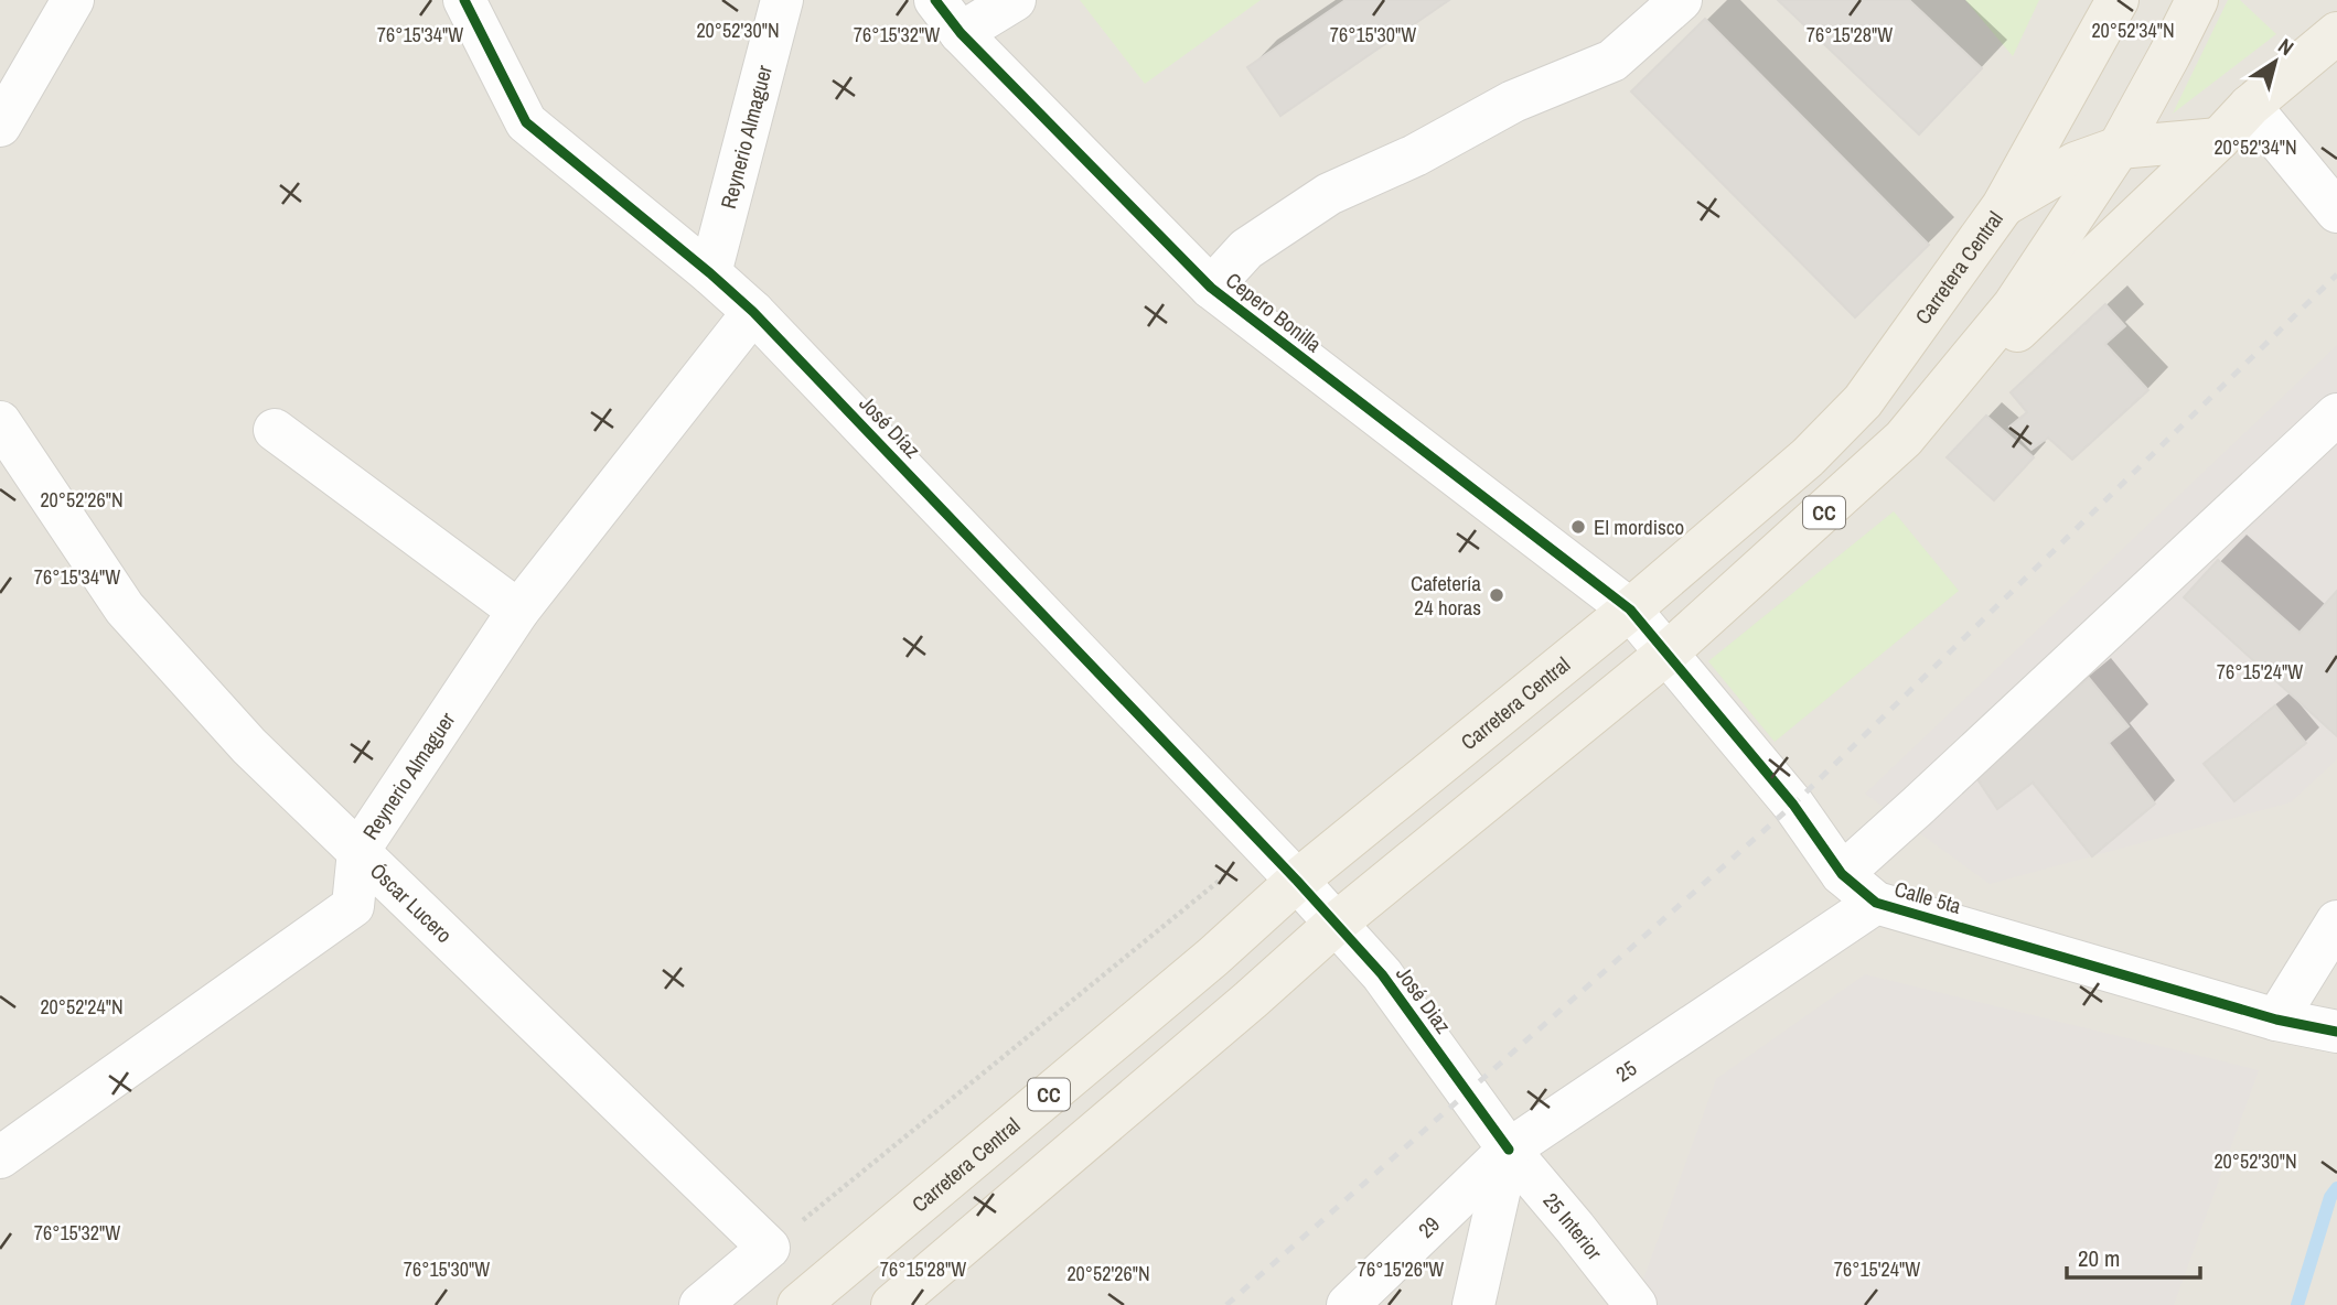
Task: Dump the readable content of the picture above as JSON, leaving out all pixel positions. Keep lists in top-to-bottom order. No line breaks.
{"streets":{"main road":["Carretera Central","CC"],"street":["Reynerio Almaguer","Cepero Bonilla","José Díaz","Calle 5ta","Óscar Lucero","José Diaz","25","25 Interior","29"]},"crossings":[["Reynerio Almaguer","José Díaz"],["Reynerio Almaguer","Óscar Lucero"],["Carretera Central","Cepero Bonilla"],["Carretera Central","José Díaz"],["Carretera Central","Calle 5ta"],["Carretera Central","José Diaz"],["Cepero Bonilla","Calle 5ta"],["José Díaz","José Diaz"],["CC","Calle 5ta"],["CC","José Diaz"],["Calle 5ta","25"],["José Diaz","25"],["José Diaz","25 Interior"],["José Diaz","29"],["25","25 Interior"],["25","29"],["25 Interior","29"]],"places":["El mordisco","Cafetería 24 horas"],"scale_bar":"20 m","north":"top right","coordinates":["20°52'34\"N","20°52'30\"N","76°15'34\"W","76°15'32\"W","76°15'30\"W","76°15'28\"W","20°52'26\"N","76°15'24\"W","20°52'24\"N","76°15'26\"W"]}
